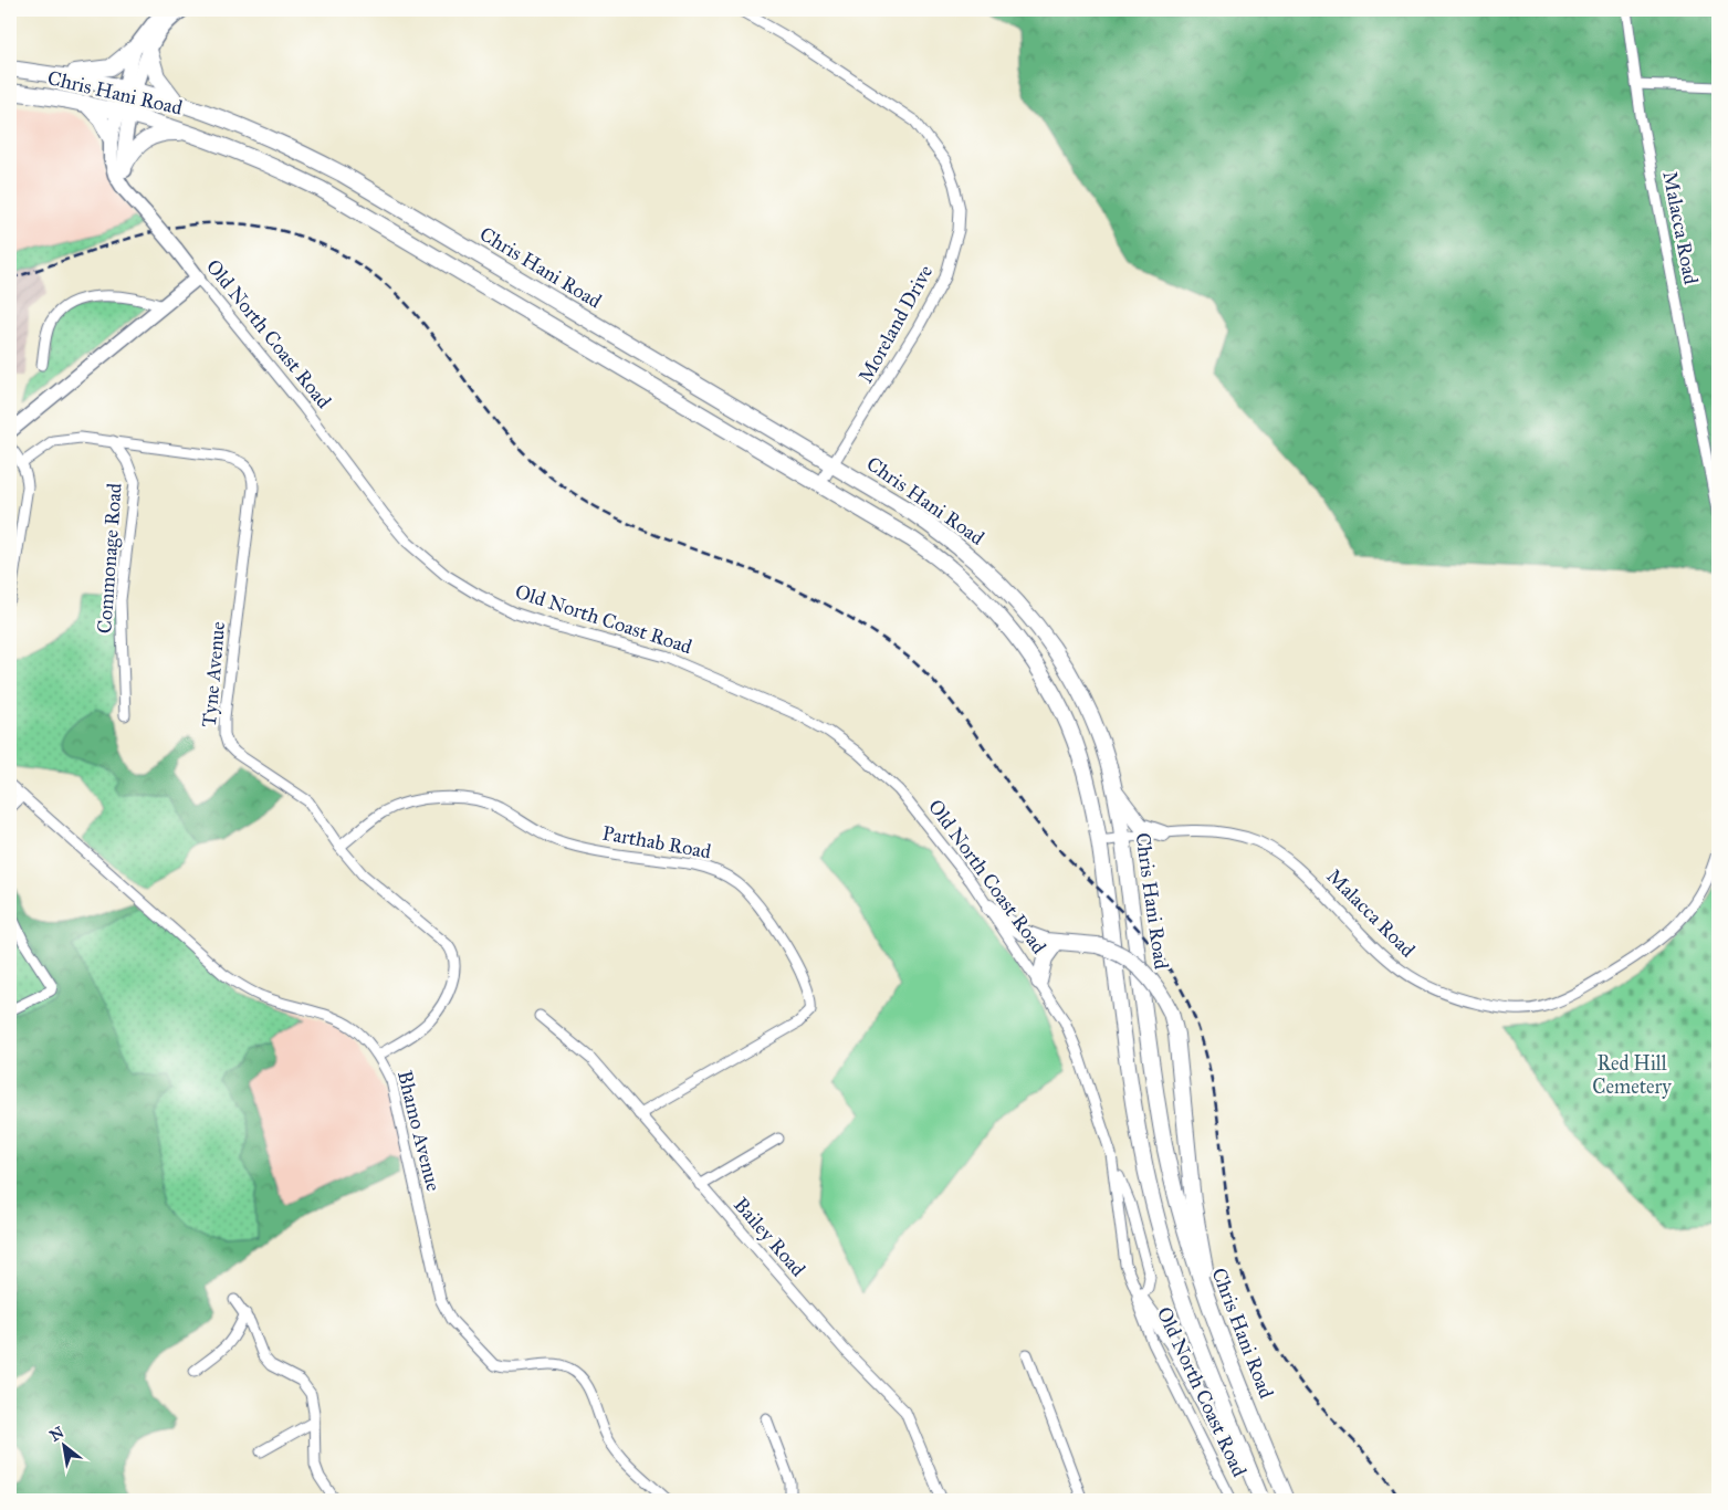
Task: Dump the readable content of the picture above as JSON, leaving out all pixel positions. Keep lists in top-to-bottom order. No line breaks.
{"streets":{"main road":["Chris Hani Road"],"street":["Malacca Road","Moreland Drive","Old North Coast Road","Commonage Road","Tyne Avenue","Parthab Road","Bhamo Avenue","Bailey Road"]},"crossings":[["Chris Hani Road","Malacca Road"],["Chris Hani Road","Moreland Drive"],["Chris Hani Road","Old North Coast Road"],["Commonage Road","Tyne Avenue"],["Tyne Avenue","Parthab Road"],["Tyne Avenue","Bhamo Avenue"],["Parthab Road","Bailey Road"]],"parks":["Red Hill Cemetery"],"north":"top left"}
